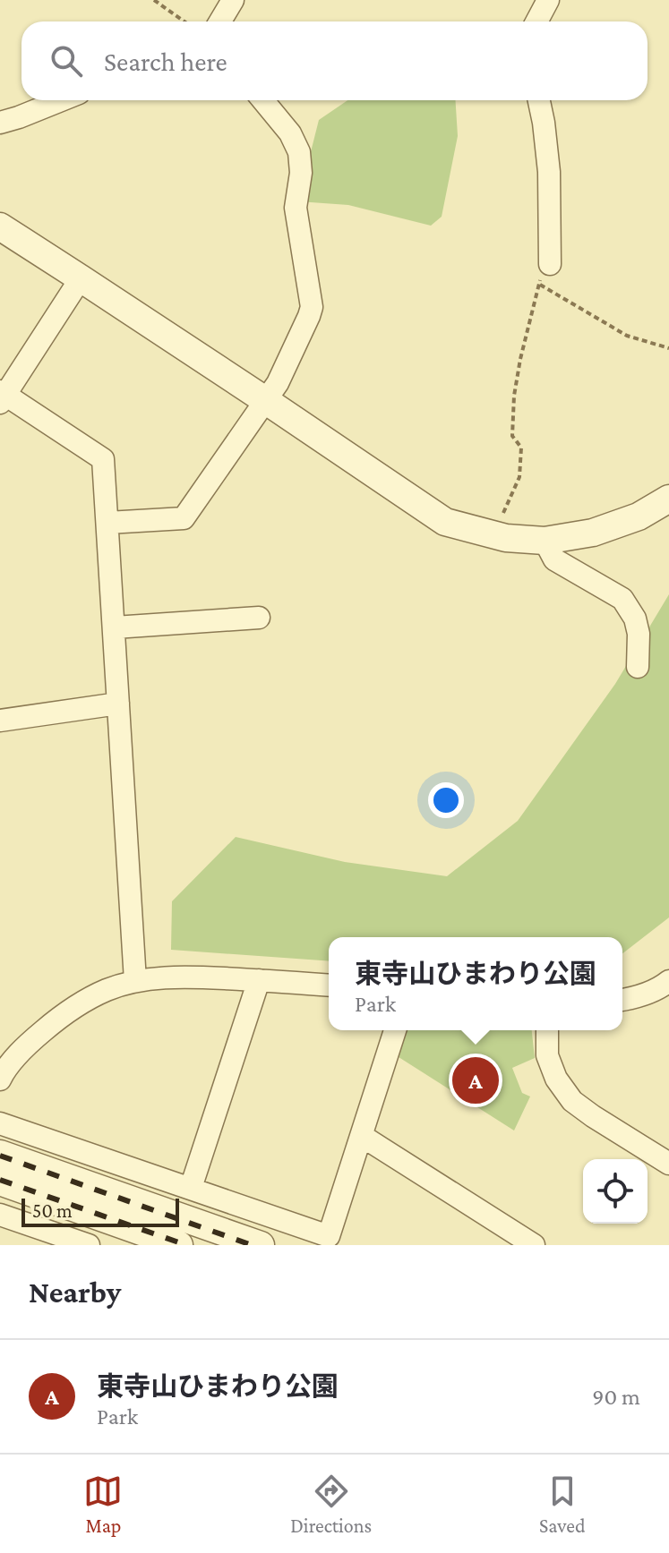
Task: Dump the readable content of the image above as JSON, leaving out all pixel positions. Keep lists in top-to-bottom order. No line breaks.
{"scale_bar":"50 m","page":{"search":"Search here","popup":["東寺山ひまわり公園","Park"],"pins":"A","scale":"50 m","heading":"Nearby","list":[{"mark":"A","name":"東寺山ひまわり公園","note":"Park","value":"90 m"}],"nav":["Map","Directions","Saved"]}}
